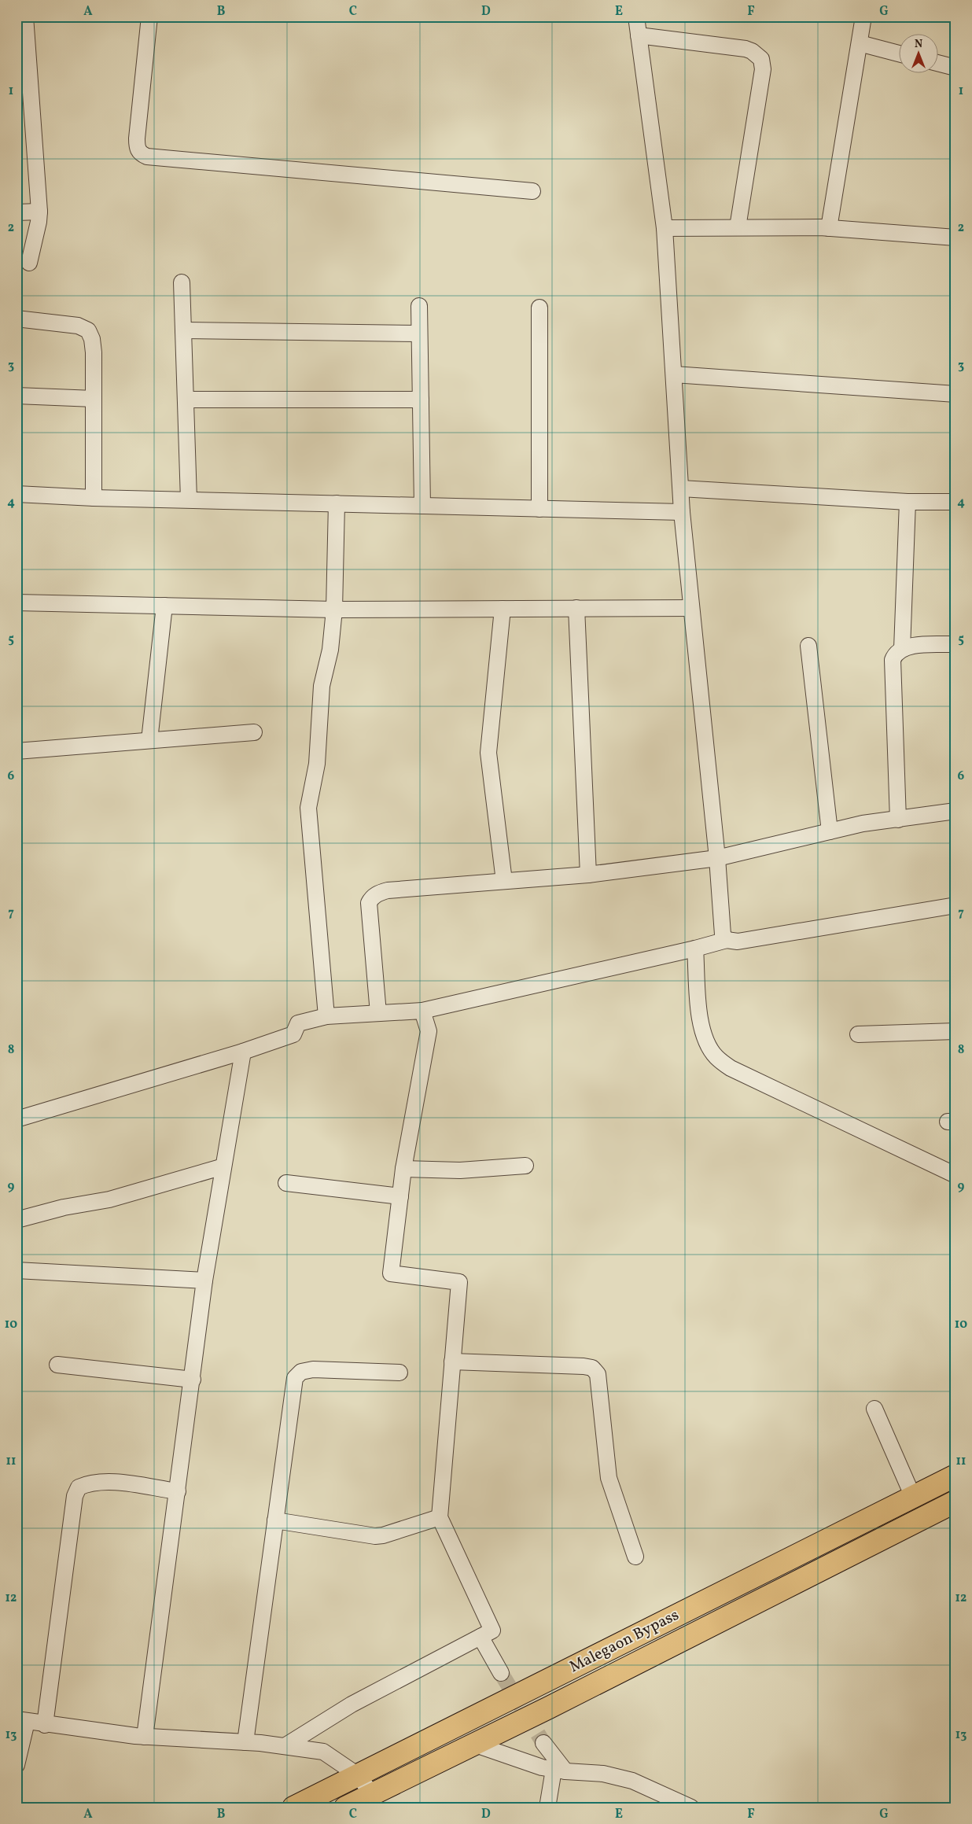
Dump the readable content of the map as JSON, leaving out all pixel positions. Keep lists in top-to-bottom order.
{
  "streets": {
    "highway": ["Malegaon Bypass"]
  },
  "north": "top",
  "grid": {
    "columns": [
      "A",
      "B",
      "C",
      "D",
      "E",
      "F",
      "G"
    ],
    "rows": [
      "1",
      "2",
      "3",
      "4",
      "5",
      "6",
      "7",
      "8",
      "9",
      "10",
      "11",
      "12",
      "13"
    ]
  }
}
